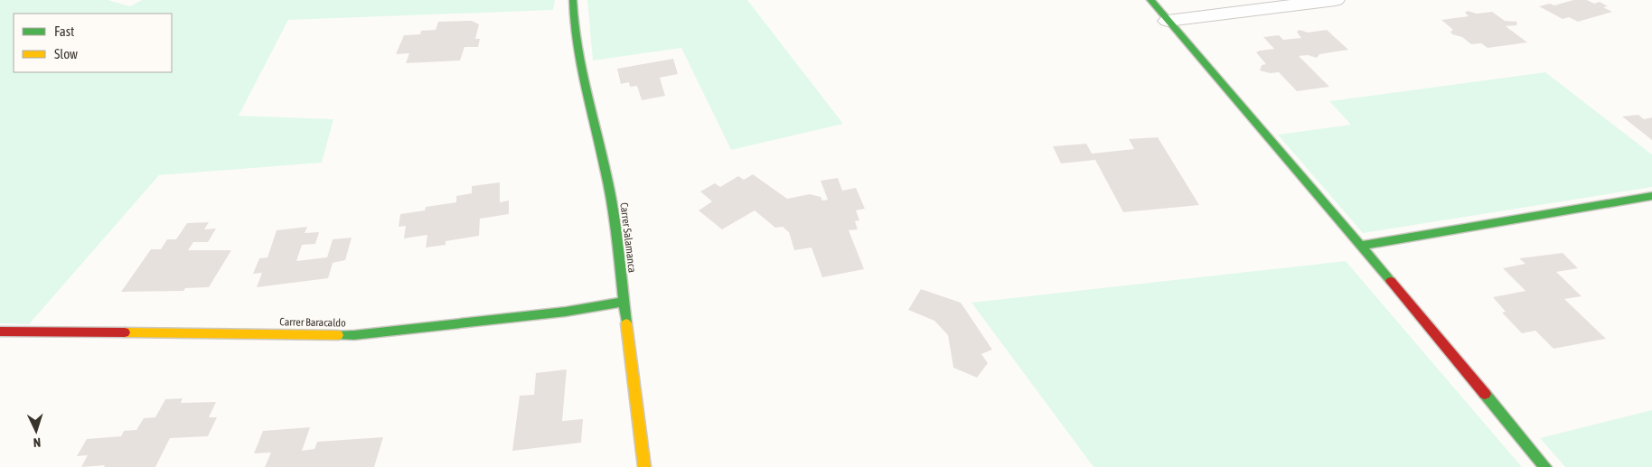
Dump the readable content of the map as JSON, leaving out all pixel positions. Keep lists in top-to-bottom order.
{
  "streets": {
    "street": ["Carrer Salamanca", "Carrer Baracaldo"]
  },
  "crossings": [
    ["Carrer Salamanca", "Carrer Baracaldo"]
  ],
  "legend": ["Fast", "Slow"],
  "north": "bottom"
}
